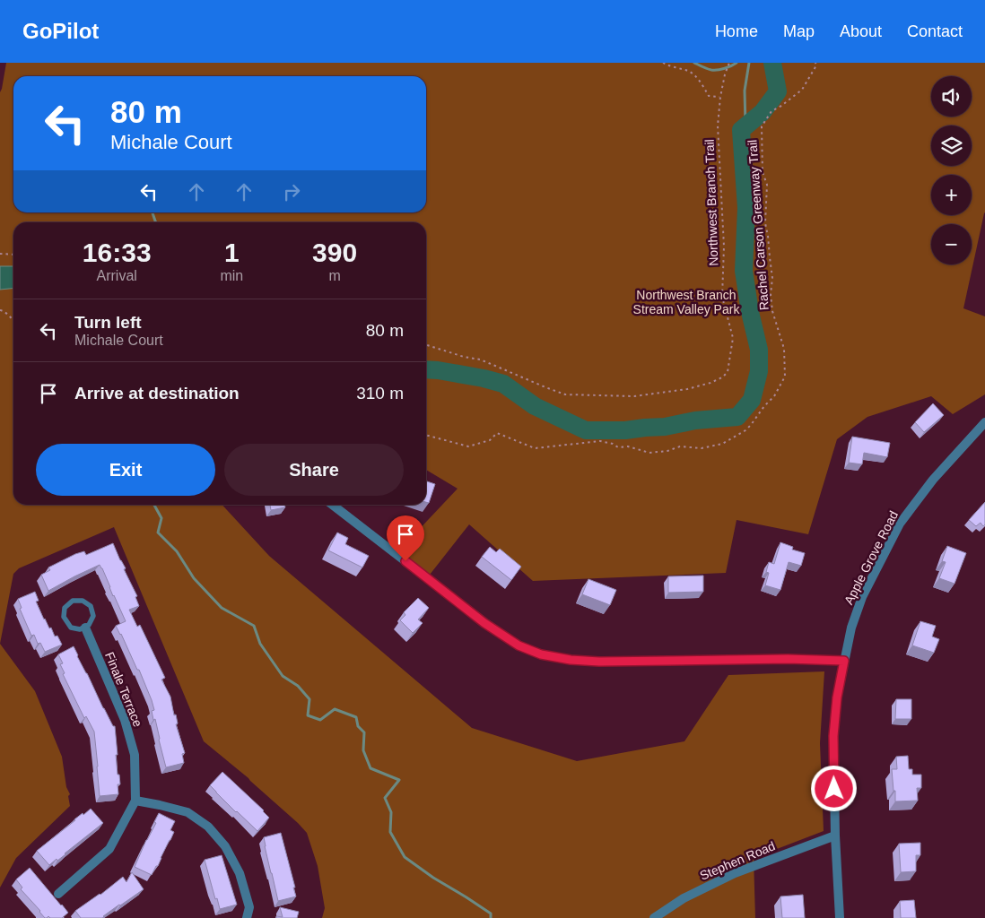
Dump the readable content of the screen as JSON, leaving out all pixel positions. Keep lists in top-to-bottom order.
{
  "streets": {
    "street": ["Apple Grove Road", "Finale Terrace", "Stephen Road"],
    "path": ["Northwest Branch Trail", "Rachel Carson Greenway Trail"]
  },
  "crossings": [
    ["Apple Grove Road", "Stephen Road"]
  ],
  "parks": ["Northwest Branch Stream Valley Park"],
  "page": {
    "header": "GoPilot",
    "nav": [
      "Home",
      "Map",
      "About",
      "Contact"
    ],
    "map_buttons": ["+", "−"],
    "turn": ["80 m", "Michale Court"],
    "eta": [
      "16:33",
      "Arrival",
      "1",
      "min",
      "390",
      "m"
    ],
    "list": [
      {
        "name": "Turn left",
        "note": "Michale Court",
        "value": "80 m"
      },
      {
        "name": "Arrive at destination",
        "value": "310 m"
      }
    ],
    "buttons": ["Exit", "Share"]
  }
}
